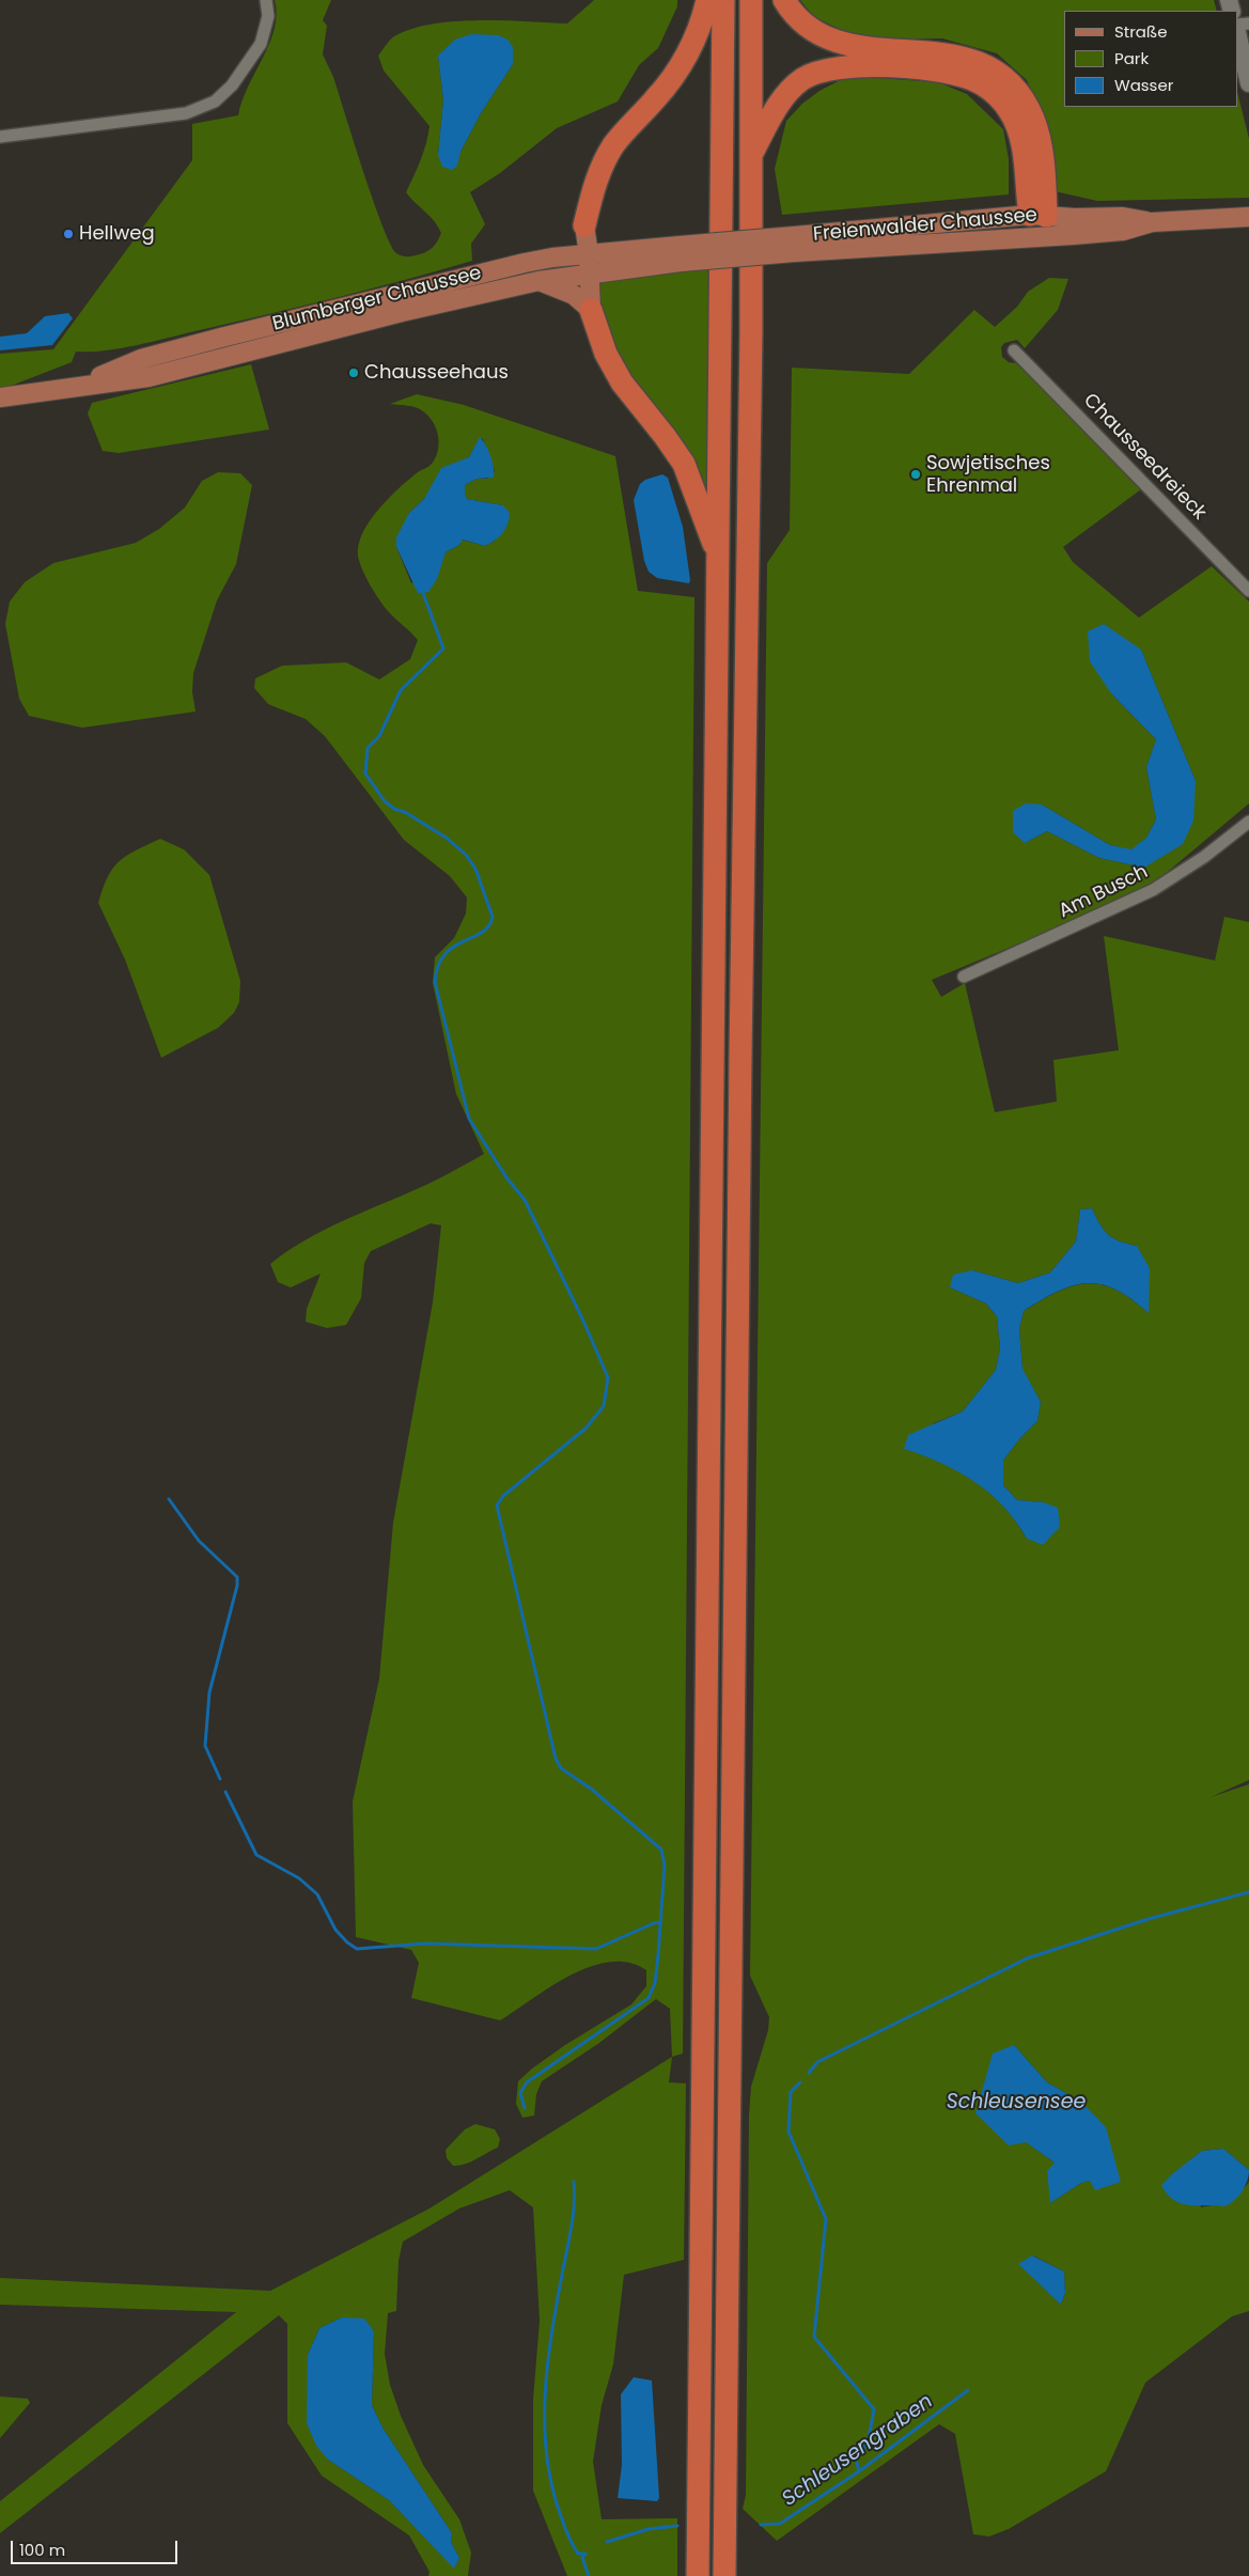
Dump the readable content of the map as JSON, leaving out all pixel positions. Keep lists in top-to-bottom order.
{
  "streets": {
    "main road": ["Freienwalder Chaussee", "Blumberger Chaussee"],
    "street": ["Chausseedreieck", "Am Busch"]
  },
  "crossings": [
    ["Freienwalder Chaussee", "Blumberger Chaussee"]
  ],
  "water": ["Schleusensee", "Schleusengraben"],
  "places": ["Hellweg", "Chausseehaus", "Sowjetisches Ehrenmal"],
  "legend": ["Straße", "Park", "Wasser"],
  "scale_bar": "100 m"
}
